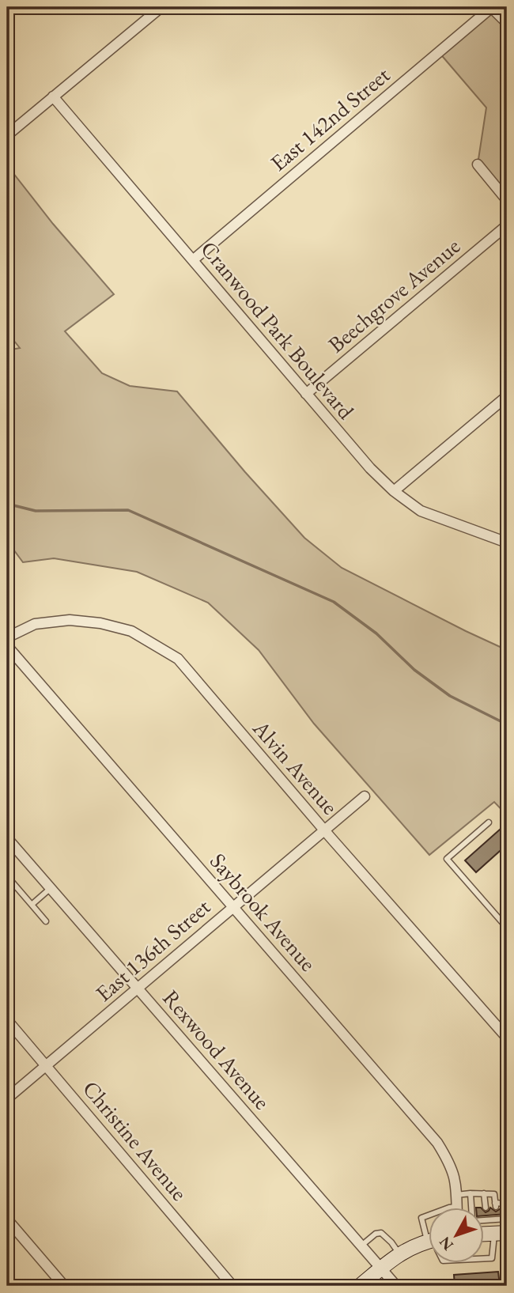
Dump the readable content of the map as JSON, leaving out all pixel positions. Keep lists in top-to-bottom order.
{
  "streets": {
    "street": [
      "East 142nd Street",
      "Beechgrove Avenue",
      "Cranwood Park Boulevard",
      "Alvin Avenue",
      "Saybrook Avenue",
      "East 136th Street",
      "Rexwood Avenue",
      "Christine Avenue"
    ]
  },
  "crossings": [
    ["East 142nd Street", "Cranwood Park Boulevard"],
    ["Beechgrove Avenue", "Cranwood Park Boulevard"],
    ["Alvin Avenue", "East 136th Street"],
    ["Saybrook Avenue", "East 136th Street"],
    ["East 136th Street", "Rexwood Avenue"],
    ["East 136th Street", "Christine Avenue"]
  ],
  "north": "bottom left"
}
